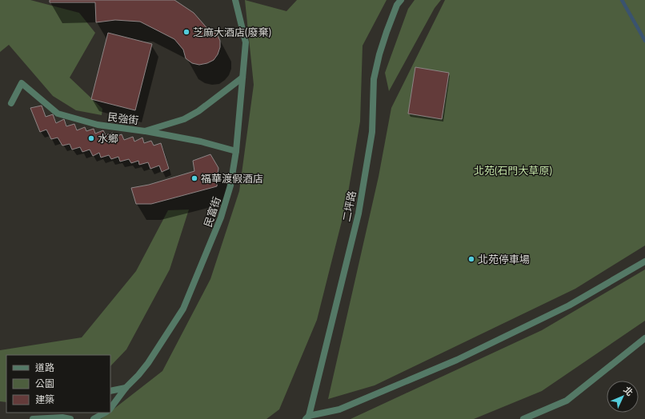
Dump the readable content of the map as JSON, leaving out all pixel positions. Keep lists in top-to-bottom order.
{
  "streets": {
    "street": ["民強街", "二坪路", "民富街"]
  },
  "crossings": [
    ["民強街", "民富街"]
  ],
  "parks": ["北苑(石門大草原)"],
  "places": [
    "芝麻大酒店(廢棄)",
    "水鄉",
    "福華渡假酒店",
    "北苑停車場"
  ],
  "legend": ["道路", "公園", "建築"],
  "north": "top right"
}
